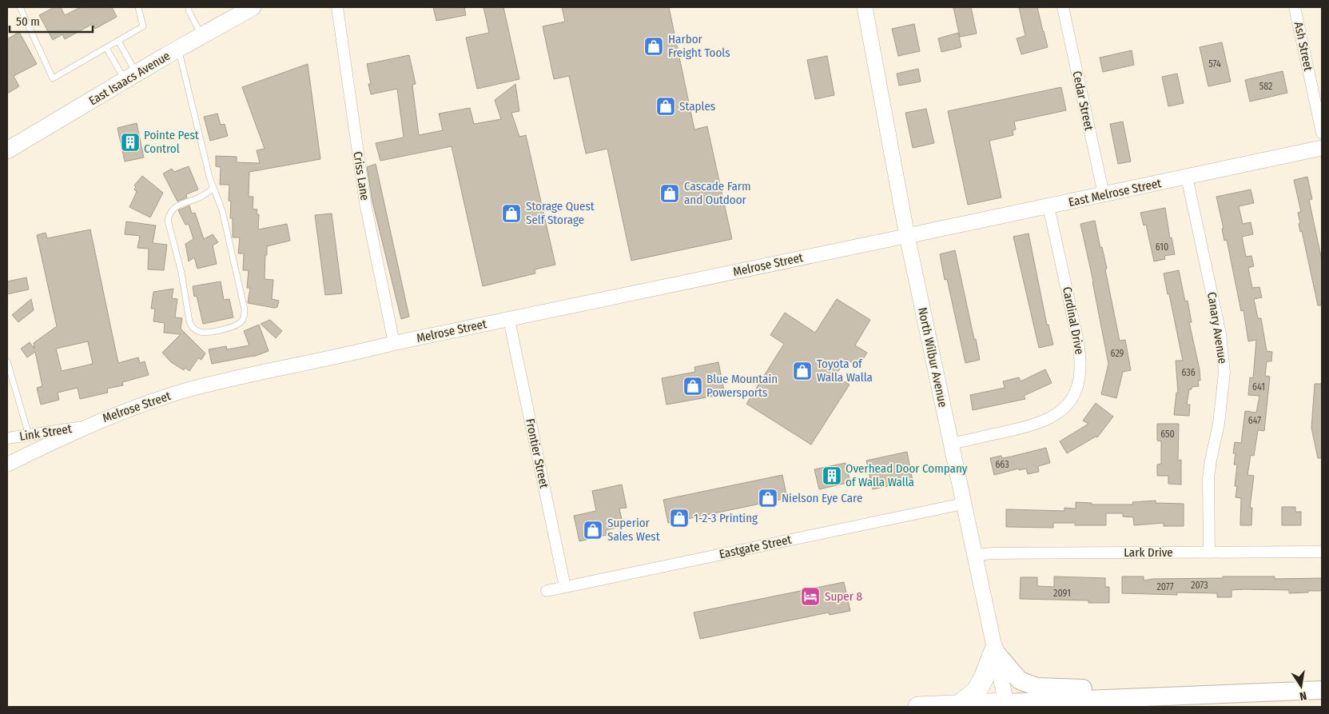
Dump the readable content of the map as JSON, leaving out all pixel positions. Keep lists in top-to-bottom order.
{
  "streets": {
    "main road": ["East Isaacs Avenue", "East Melrose Street", "North Wilbur Avenue"],
    "street": [
      "Ash Street",
      "Cedar Street",
      "Criss Lane",
      "Melrose Street",
      "Cardinal Drive",
      "Canary Avenue",
      "Link Street",
      "Frontier Street",
      "Eastgate Street",
      "Lark Drive"
    ]
  },
  "crossings": [
    ["Cedar Street", "East Melrose Street"],
    ["Criss Lane", "Melrose Street"],
    ["East Melrose Street", "Melrose Street"],
    ["East Melrose Street", "Cardinal Drive"],
    ["East Melrose Street", "Canary Avenue"],
    ["East Melrose Street", "North Wilbur Avenue"],
    ["Melrose Street", "North Wilbur Avenue"],
    ["Melrose Street", "Link Street"],
    ["Melrose Street", "Frontier Street"],
    ["Cardinal Drive", "North Wilbur Avenue"],
    ["Canary Avenue", "Lark Drive"],
    ["North Wilbur Avenue", "Eastgate Street"],
    ["North Wilbur Avenue", "Lark Drive"],
    ["Frontier Street", "Eastgate Street"]
  ],
  "places": {
    "shop": [
      "Harbor Freight Tools",
      "Staples",
      "Cascade Farm and Outdoor",
      "Storage Quest Self Storage",
      "Toyota of Walla Walla",
      "Blue Mountain Powersports",
      "Nielson Eye Care",
      "1-2-3 Printing",
      "Superior Sales West"
    ],
    "building": ["Pointe Pest Control", "Overhead Door Company of Walla Walla"],
    "hotel": ["Super 8"]
  },
  "house_numbers": [
    "574",
    "582",
    "610",
    "629",
    "636",
    "641",
    "647",
    "650",
    "663",
    "2073",
    "2077",
    "2091"
  ],
  "scale_bar": "50 m",
  "north": "bottom"
}
